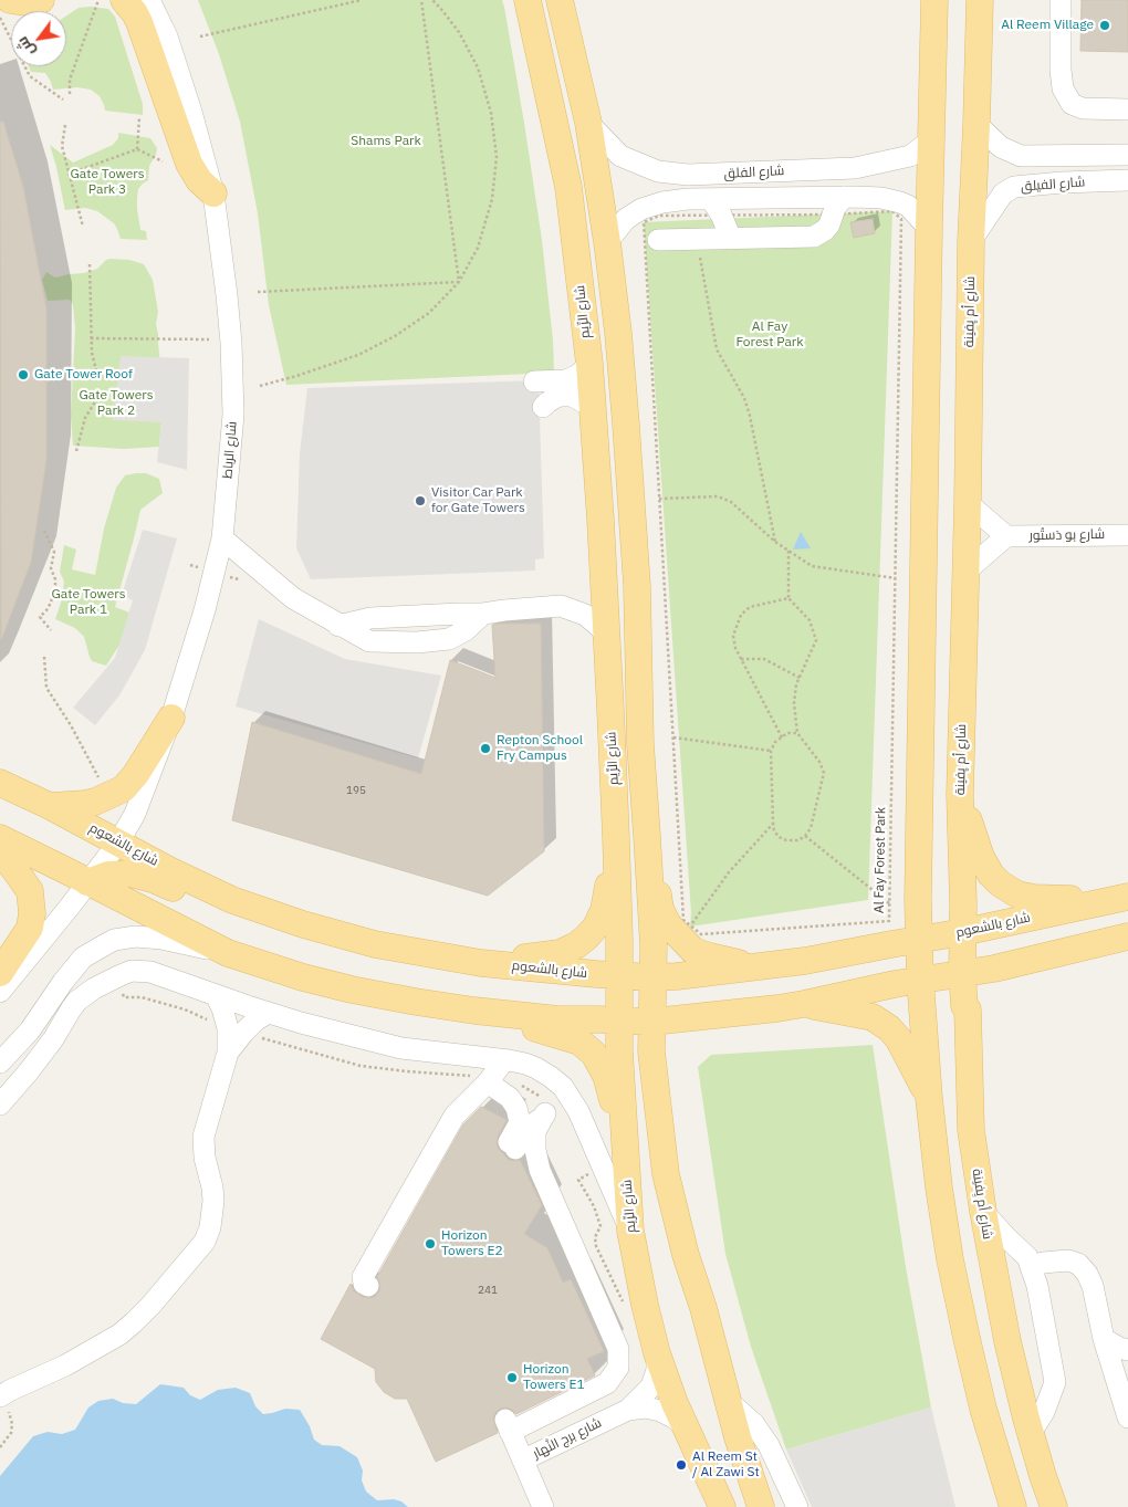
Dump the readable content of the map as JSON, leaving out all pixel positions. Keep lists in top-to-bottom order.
{
  "streets": {
    "main road": ["شارع الرِّيم", "شارع أم يِفينة", "شارع بالشعوم"],
    "street": [
      "شارع الفلق",
      "شارع الفيلق",
      "شارع الرباط",
      "شارع بو دَستُور",
      "شارع برج النَّهار"
    ],
    "path": ["Al Fay Forest Park"]
  },
  "crossings": [
    ["شارع الفلق", "شارع الرِّيم"],
    ["شارع الفلق", "Al Fay Forest Park"],
    ["شارع الفيلق", "شارع أم يِفينة"],
    ["شارع الرِّيم", "شارع بالشعوم"],
    ["شارع الرِّيم", "شارع برج النَّهار"],
    ["شارع أم يِفينة", "شارع بالشعوم"],
    ["شارع الرباط", "شارع بالشعوم"]
  ],
  "parks": [
    "Shams Park",
    "Gate Towers Park 3",
    "Al Fay Forest Park",
    "Gate Towers Park 2",
    "Gate Towers Park 1"
  ],
  "places": [
    "Al Reem Village",
    "Gate Tower Roof",
    "Visitor Car Park for Gate Towers",
    "Repton School Fry Campus",
    "Horizon Towers E2",
    "Horizon Towers E1",
    "Al Reem St / Al Zawi St"
  ],
  "house_numbers": ["195", "241"],
  "north": "bottom left"
}
